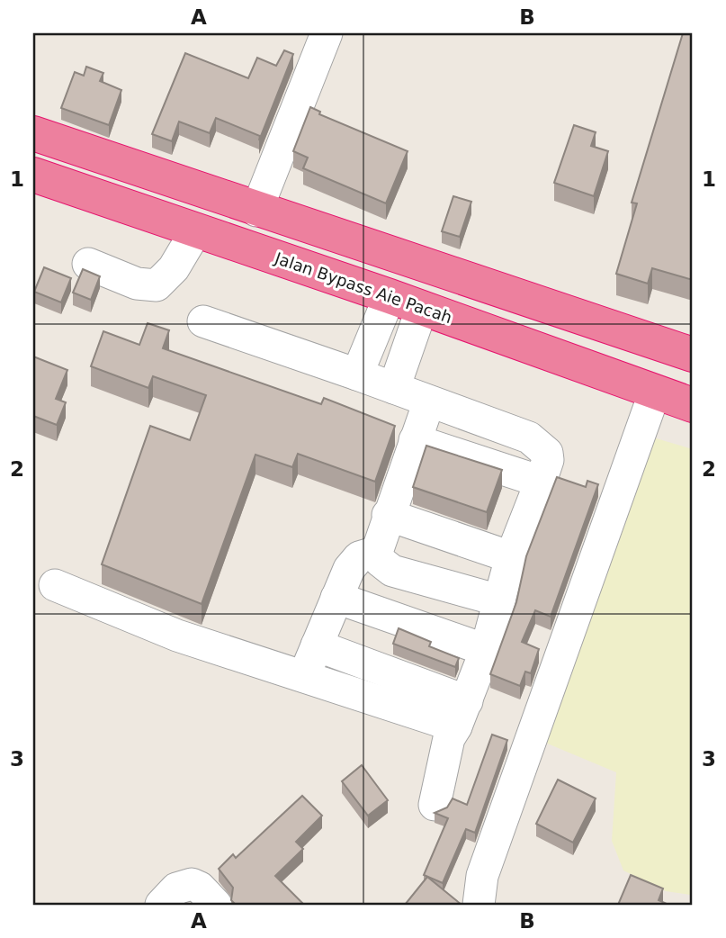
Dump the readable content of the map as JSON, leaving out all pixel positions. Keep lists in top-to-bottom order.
{
  "streets": {
    "highway": ["Jalan Bypass Aie Pacah"]
  },
  "grid": {
    "columns": ["A", "B"],
    "rows": ["1", "2", "3"]
  }
}
